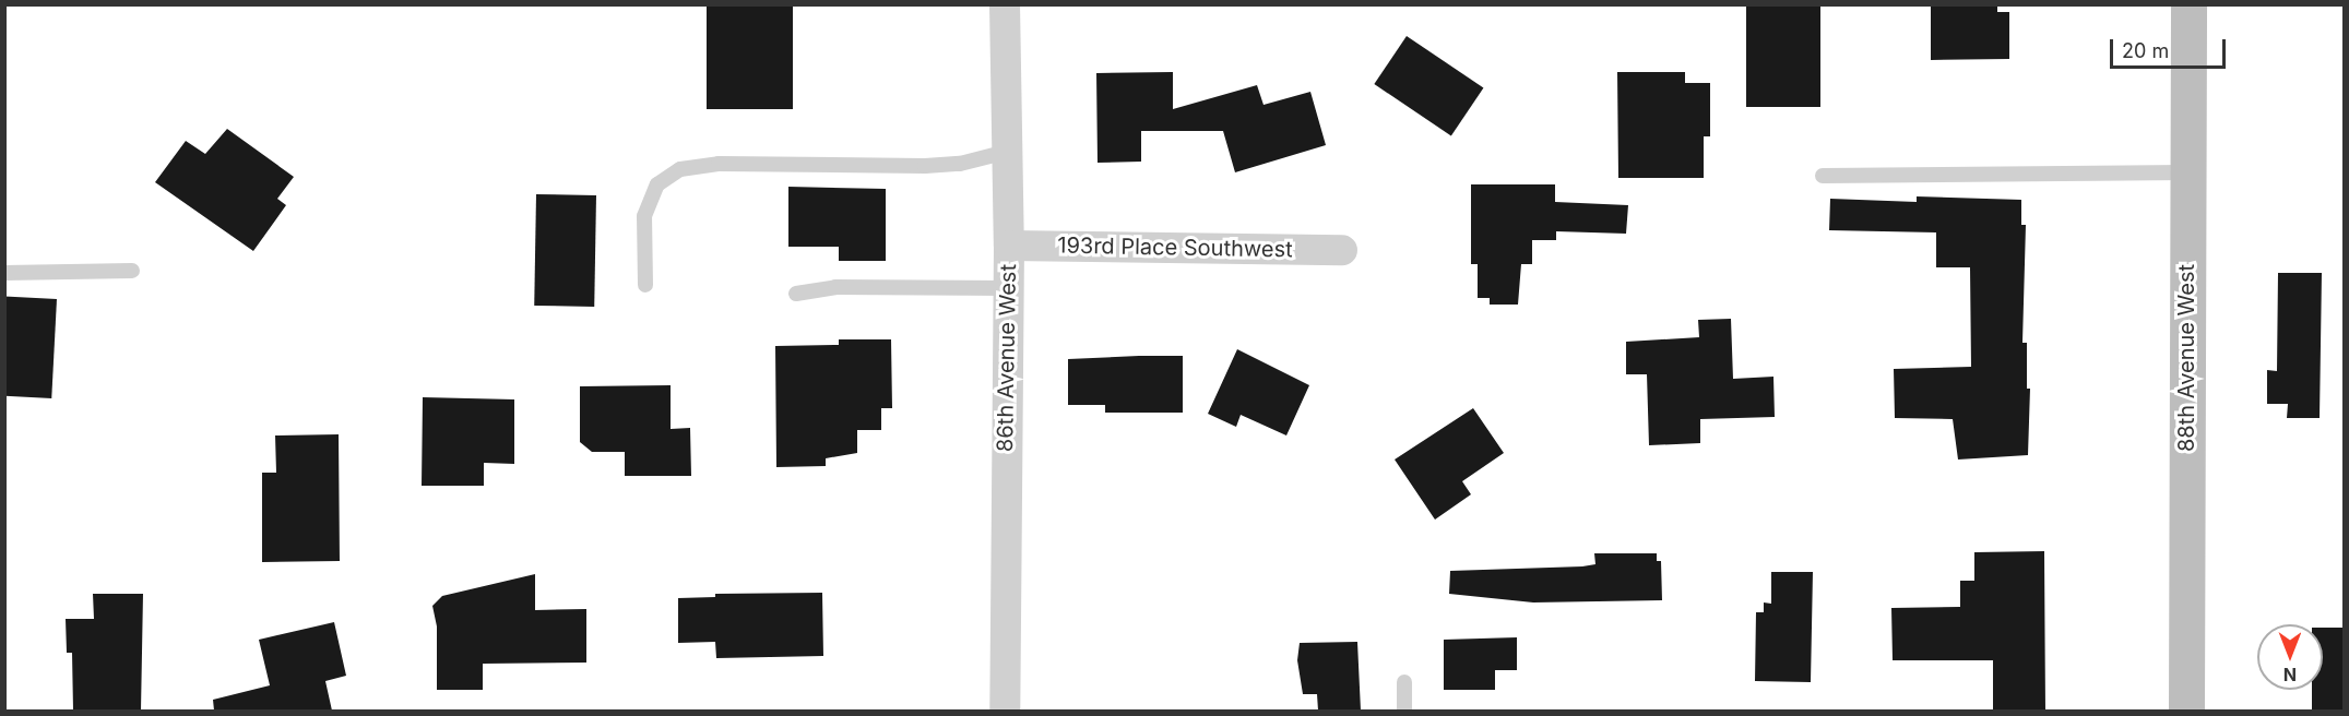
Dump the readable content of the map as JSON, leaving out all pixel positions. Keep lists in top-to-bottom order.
{
  "streets": {
    "street": ["193rd Place Southwest", "86th Avenue West", "88th Avenue West"]
  },
  "crossings": [
    ["193rd Place Southwest", "86th Avenue West"]
  ],
  "scale_bar": "20 m",
  "north": "bottom"
}
